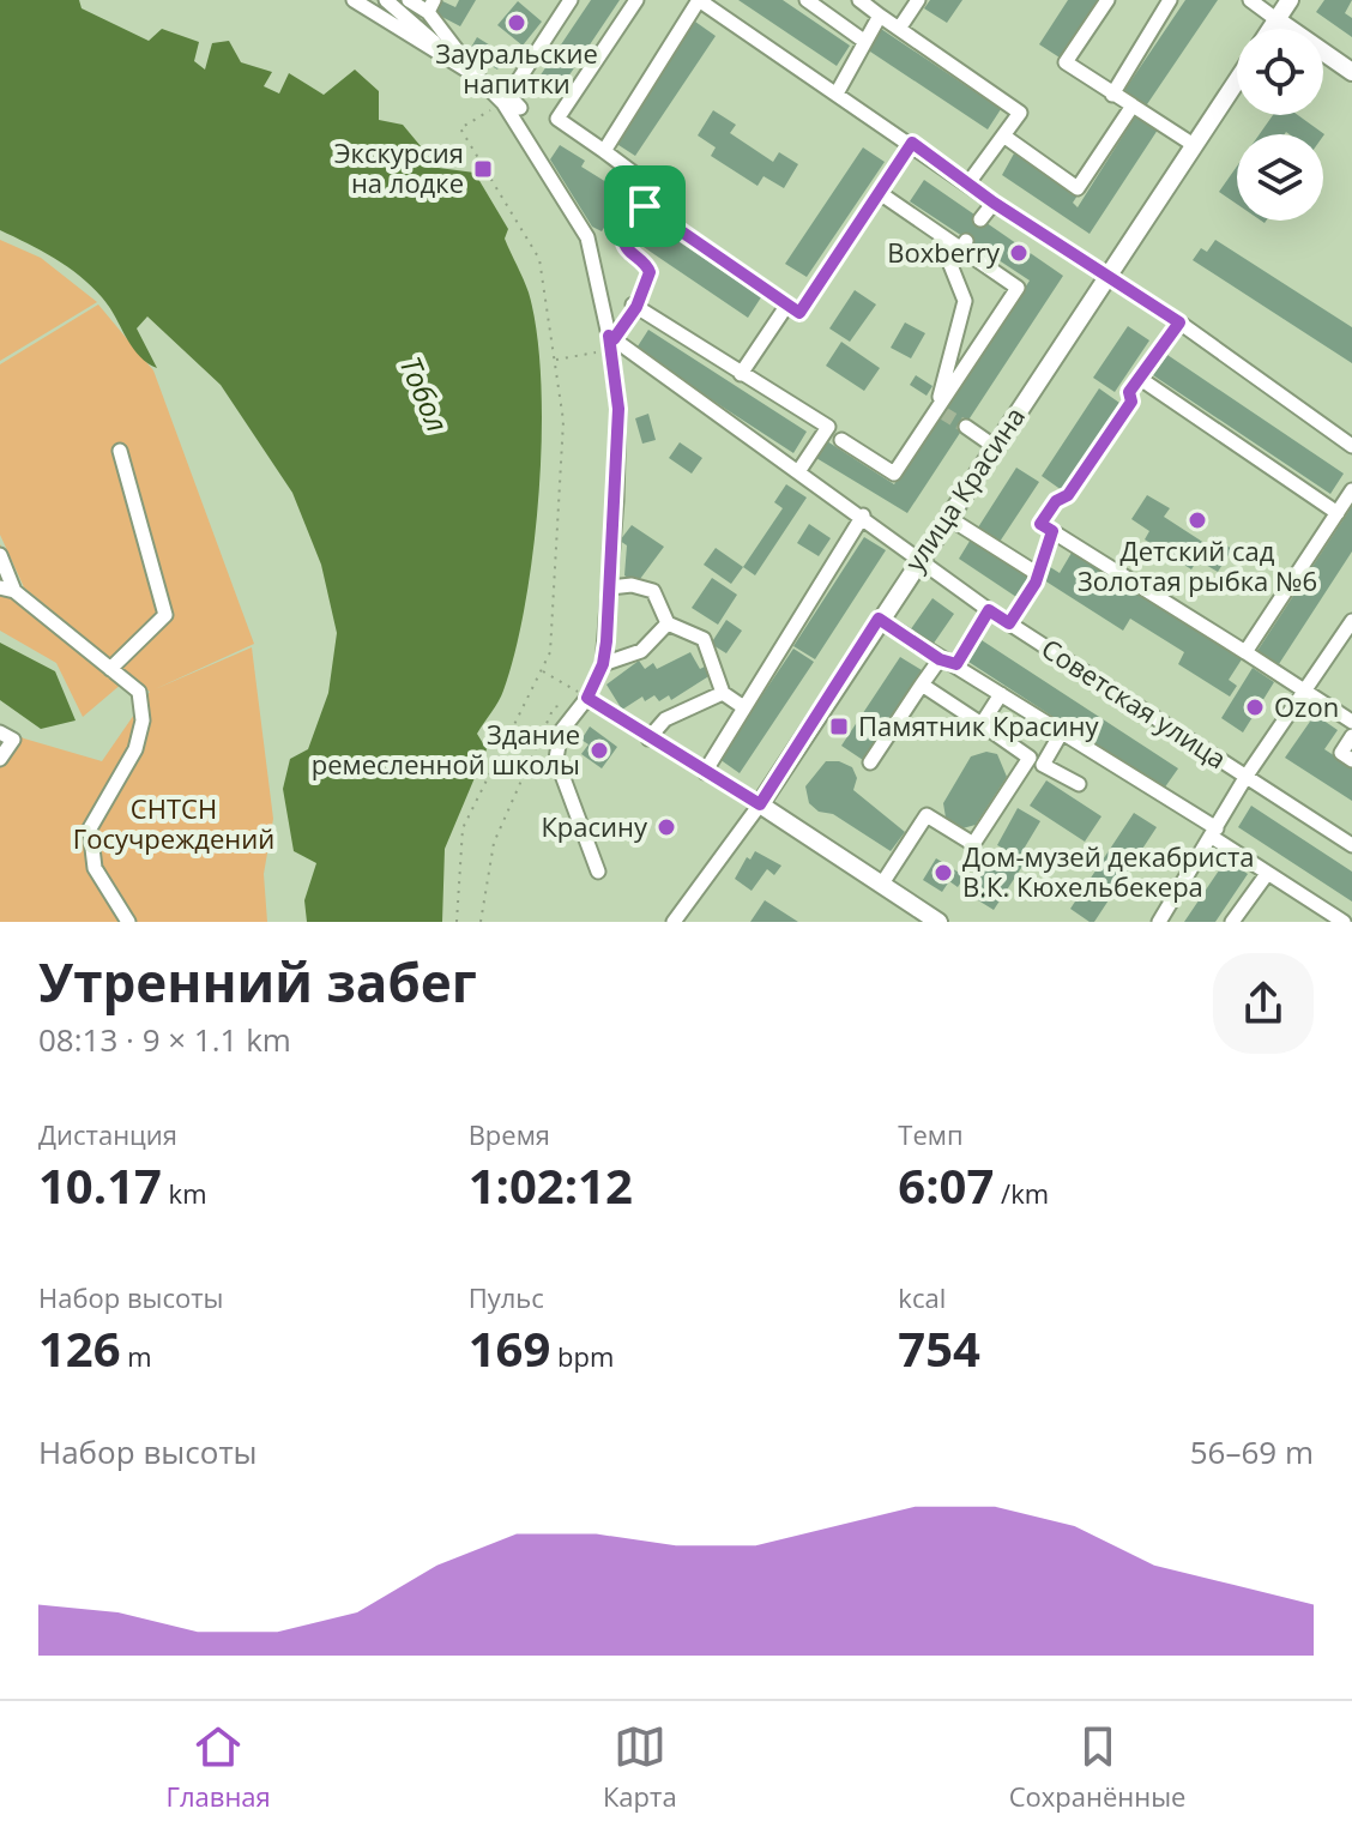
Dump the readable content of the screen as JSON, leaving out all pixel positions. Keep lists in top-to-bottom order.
{
  "streets": {
    "main road": ["улица Красина"],
    "street": ["Советская улица"]
  },
  "crossings": [
    ["улица Красина", "Советская улица"]
  ],
  "water": ["Тобол"],
  "parks": ["СНТСН Госучреждений"],
  "places": {
    "other": [
      "Зауральские напитки",
      "Boxberry",
      "Детский сад Золотая рыбка №6",
      "Ozon",
      "Здание ремесленной школы",
      "Красину",
      "Дом-музей декабриста В.К. Кюхельбекера"
    ],
    "transit": ["Экскурсия на лодке", "Памятник Красину"]
  },
  "page": {
    "heading": ["Утренний забег", "08:13 · 9 × 1.1 km"],
    "stats": [
      ["Дистанция", "10.17 km"],
      ["Время", "1:02:12"],
      ["Темп", "6:07 /km"],
      ["Набор высоты", "126 m"],
      ["Пульс", "169 bpm"],
      ["kcal", "754"]
    ],
    "chart": ["Набор высоты", "56–69 m"],
    "tabs": ["Главная", "Карта", "Сохранённые"]
  }
}
